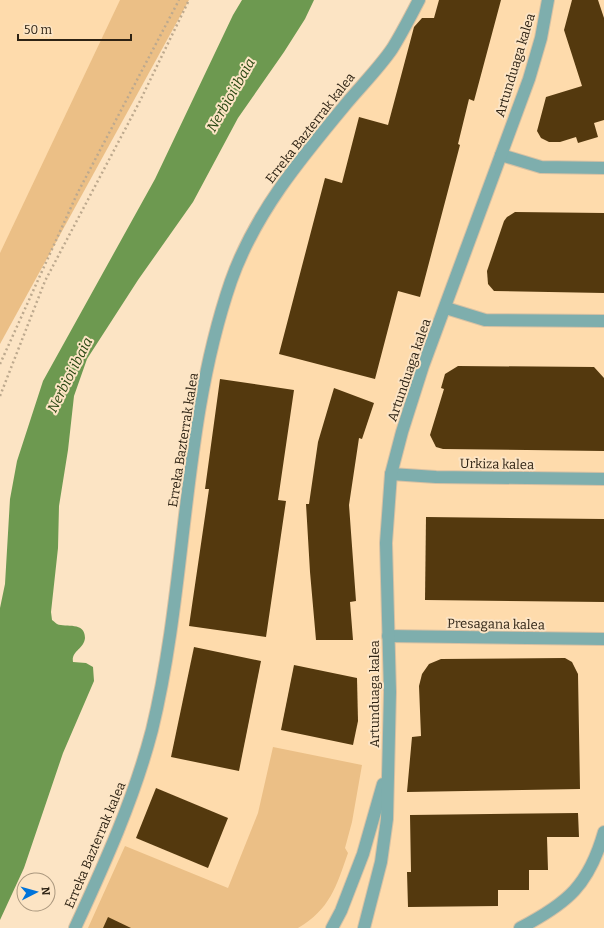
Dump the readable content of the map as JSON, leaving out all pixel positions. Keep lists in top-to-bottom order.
{
  "streets": {
    "street": [
      "Artunduaga kalea",
      "Erreka Bazterrak kalea",
      "Urkiza kalea",
      "Presagana kalea"
    ]
  },
  "crossings": [
    ["Artunduaga kalea", "Urkiza kalea"],
    ["Artunduaga kalea", "Presagana kalea"]
  ],
  "water": ["Nerbioi ibaia"],
  "scale_bar": "50 m",
  "north": "right"
}
